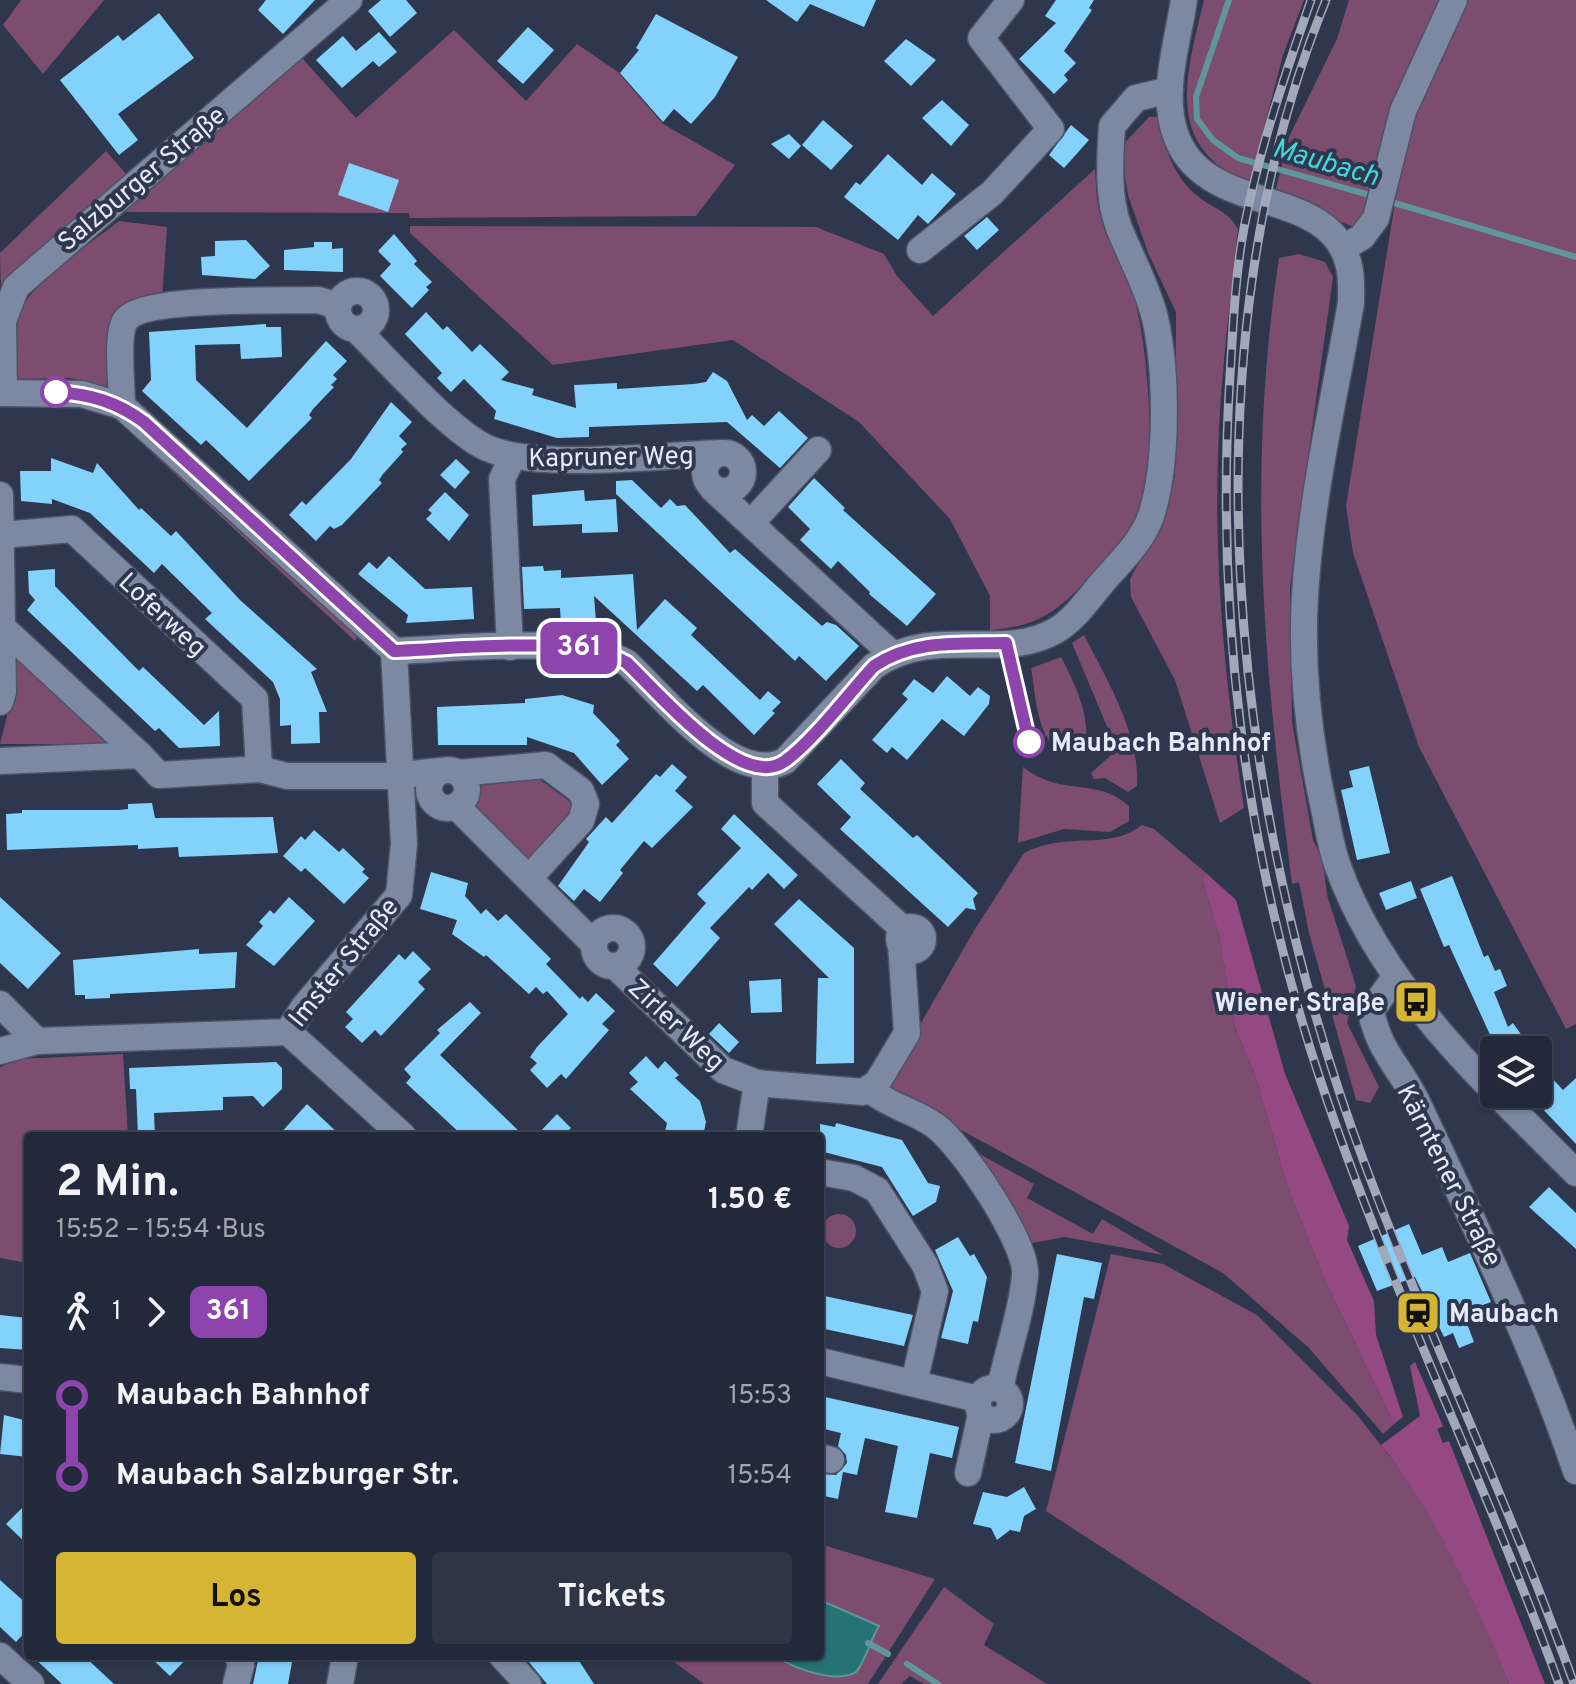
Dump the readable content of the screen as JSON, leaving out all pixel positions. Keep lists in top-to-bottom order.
{
  "streets": {
    "street": [
      "Salzburger Straße",
      "Kapruner Weg",
      "Loferweg",
      "Imster Straße",
      "Zirler Weg",
      "Kärntener Straße"
    ]
  },
  "water": ["Maubach"],
  "places": {
    "other": ["Maubach Bahnhof"],
    "bus stop": ["Wiener Straße"],
    "station": ["Maubach"]
  },
  "lines": ["bus line 361"],
  "page": {
    "on_map": "361",
    "heading": ["2 Min.", "15:52 – 15:54 · Bus", "1.50 €"],
    "legs": ["1", "361"],
    "list": [
      {
        "name": "Maubach Bahnhof",
        "value": "15:53"
      },
      {
        "name": "Maubach Salzburger Str.",
        "value": "15:54"
      }
    ],
    "buttons": ["Los", "Tickets"]
  }
}
